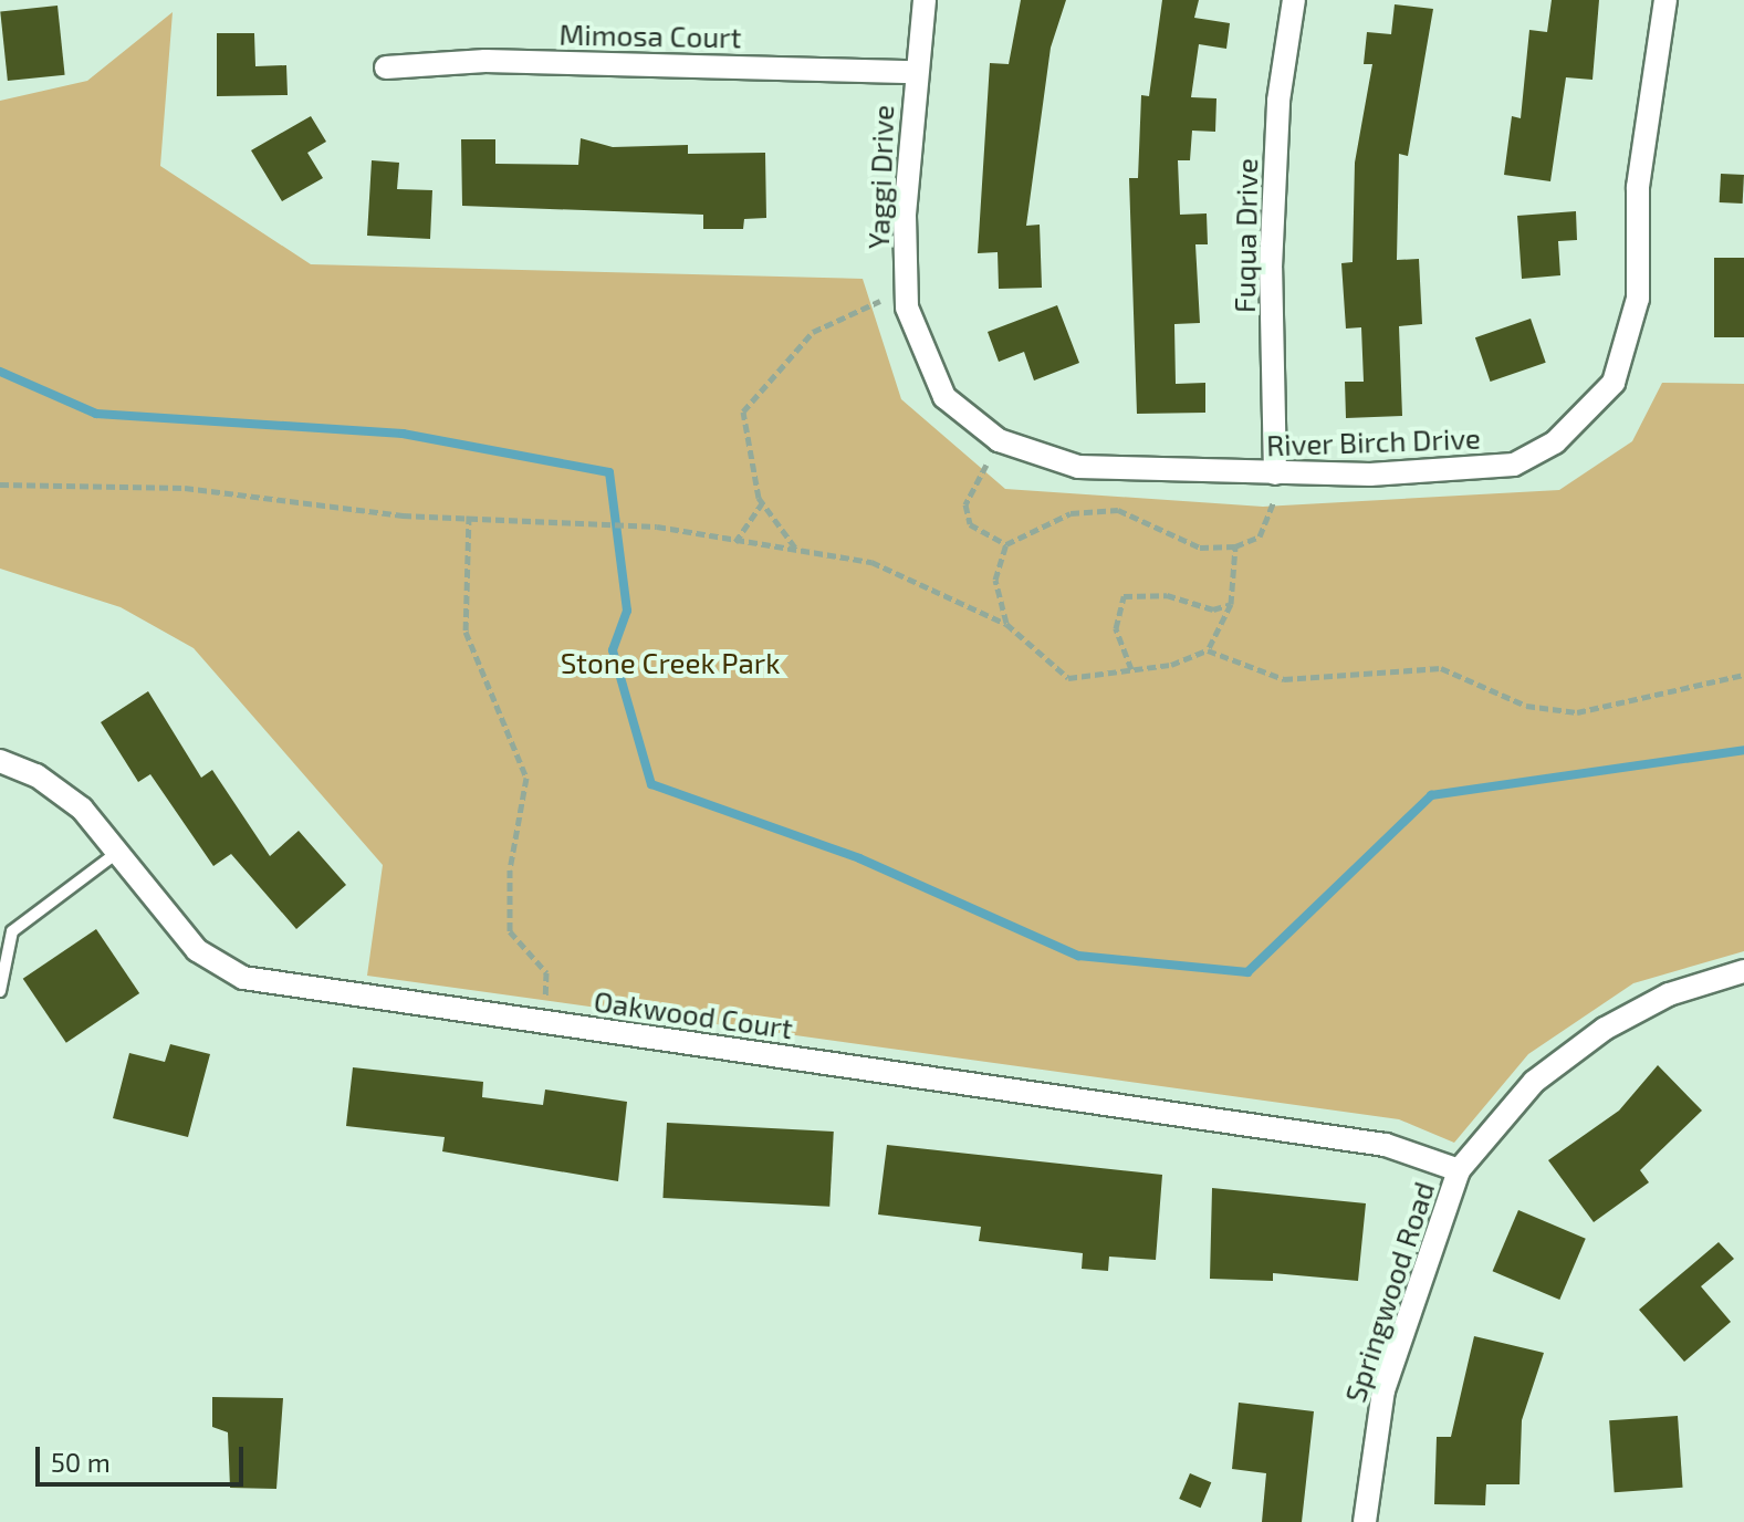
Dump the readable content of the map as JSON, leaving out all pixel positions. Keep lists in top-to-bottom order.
{
  "streets": {
    "street": [
      "Mimosa Court",
      "Yaggi Drive",
      "Fuqua Drive",
      "River Birch Drive",
      "Oakwood Court",
      "Springwood Road"
    ]
  },
  "crossings": [
    ["Mimosa Court", "Yaggi Drive"],
    ["Yaggi Drive", "River Birch Drive"],
    ["Fuqua Drive", "River Birch Drive"],
    ["Oakwood Court", "Springwood Road"]
  ],
  "parks": ["Stone Creek Park"],
  "scale_bar": "50 m"
}
